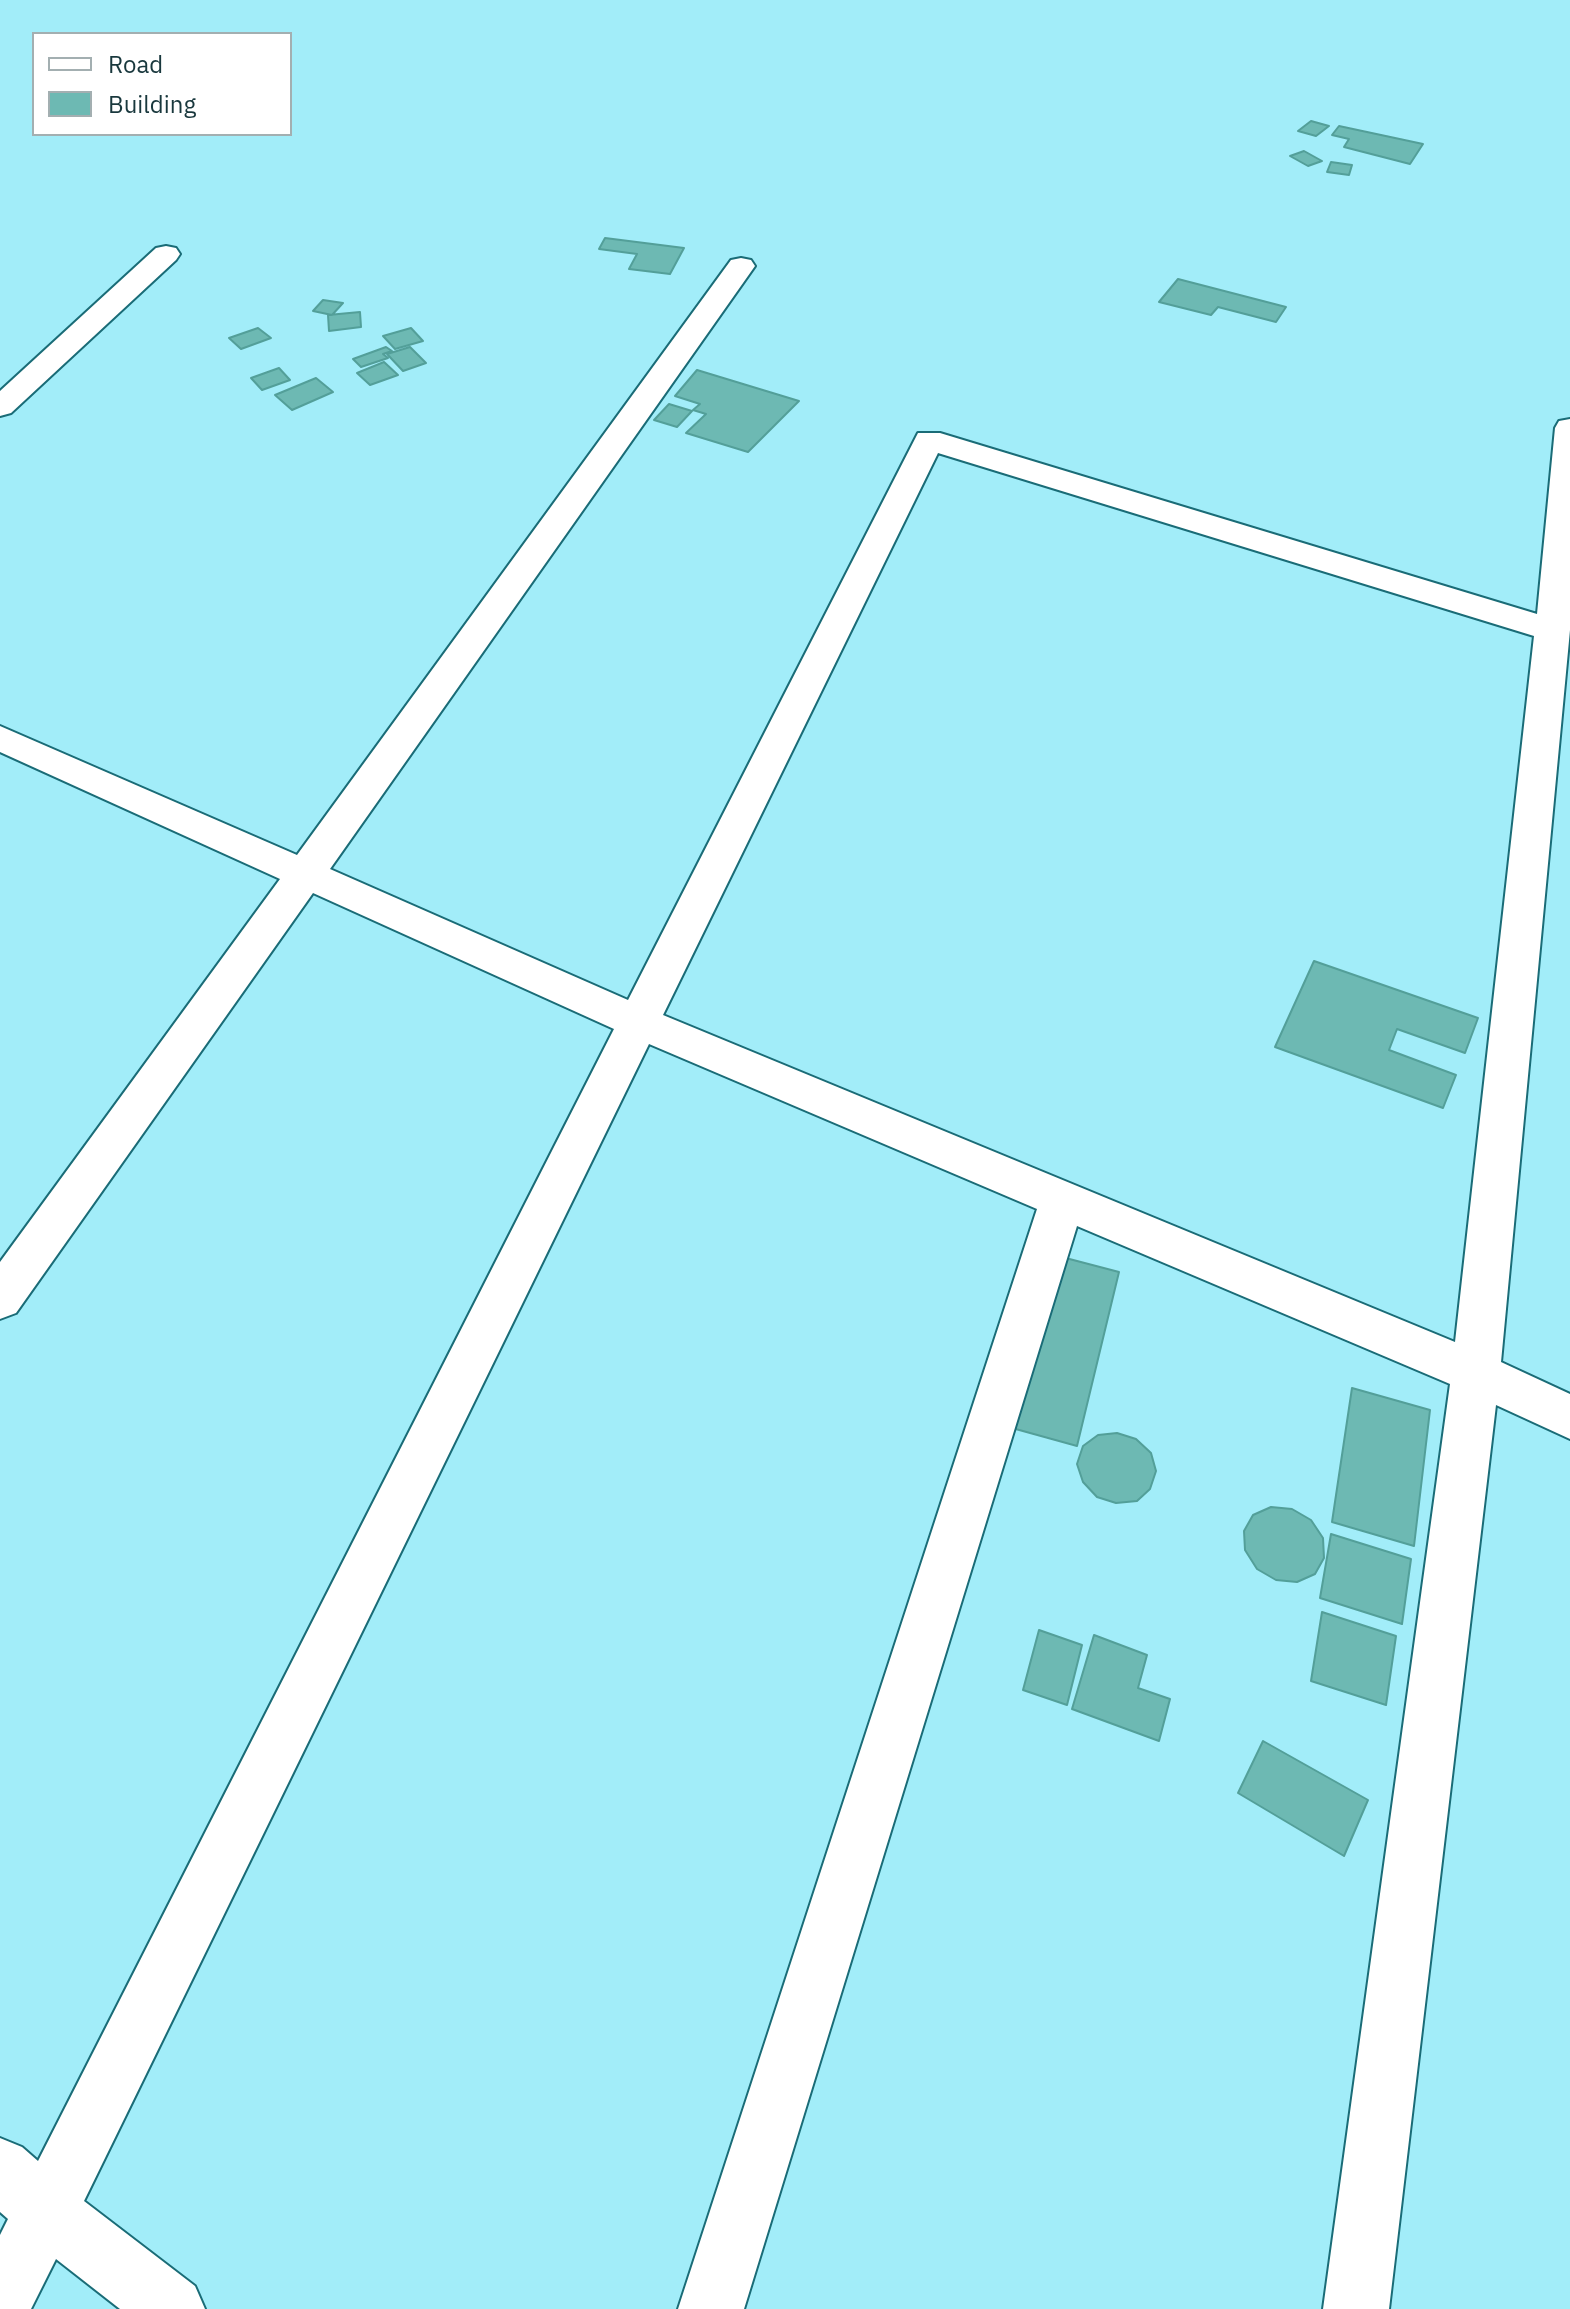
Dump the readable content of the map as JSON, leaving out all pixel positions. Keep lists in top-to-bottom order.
{
  "legend": ["Road", "Building"]
}
